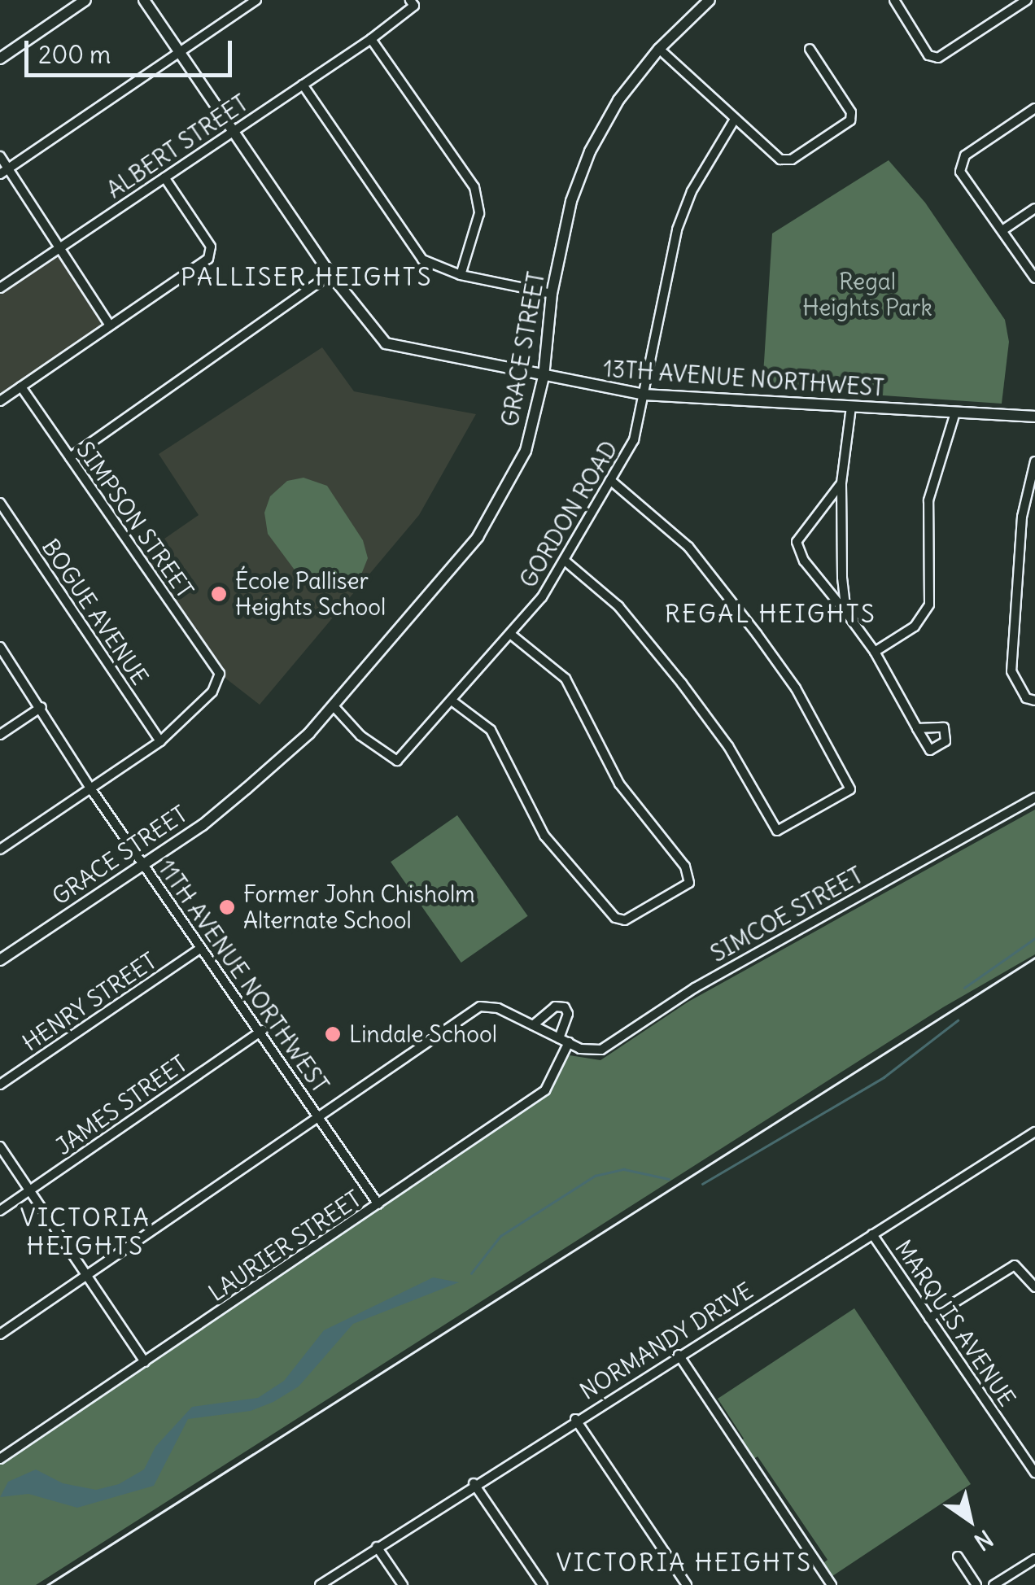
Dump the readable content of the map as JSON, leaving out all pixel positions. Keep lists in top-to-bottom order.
{
  "streets": {
    "street": [
      "ALBERT STREET",
      "GRACE STREET",
      "13TH AVENUE NORTHWEST",
      "GORDON ROAD",
      "SIMPSON STREET",
      "BOGUE AVENUE",
      "SIMCOE STREET",
      "11TH AVENUE NORTHWEST",
      "HENRY STREET",
      "JAMES STREET",
      "LAURIER STREET",
      "MARQUIS AVENUE",
      "NORMANDY DRIVE"
    ]
  },
  "crossings": [
    ["ALBERT STREET", "13TH AVENUE NORTHWEST"],
    ["GRACE STREET", "13TH AVENUE NORTHWEST"],
    ["GRACE STREET", "GORDON ROAD"],
    ["GRACE STREET", "11TH AVENUE NORTHWEST"],
    ["13TH AVENUE NORTHWEST", "GORDON ROAD"],
    ["SIMPSON STREET", "BOGUE AVENUE"],
    ["SIMCOE STREET", "11TH AVENUE NORTHWEST"],
    ["SIMCOE STREET", "LAURIER STREET"],
    ["11TH AVENUE NORTHWEST", "HENRY STREET"],
    ["11TH AVENUE NORTHWEST", "JAMES STREET"],
    ["11TH AVENUE NORTHWEST", "LAURIER STREET"],
    ["MARQUIS AVENUE", "NORMANDY DRIVE"]
  ],
  "districts": [
    "PALLISER HEIGHTS",
    "REGAL HEIGHTS",
    "VICTORIA HEIGHTS",
    "VICTORIA HEIGHTS"
  ],
  "parks": ["Regal Heights Park"],
  "places": ["École Palliser Heights School", "Former John Chisholm Alternate School", "Lindale School"],
  "scale_bar": "200 m",
  "north": "bottom right"
}
